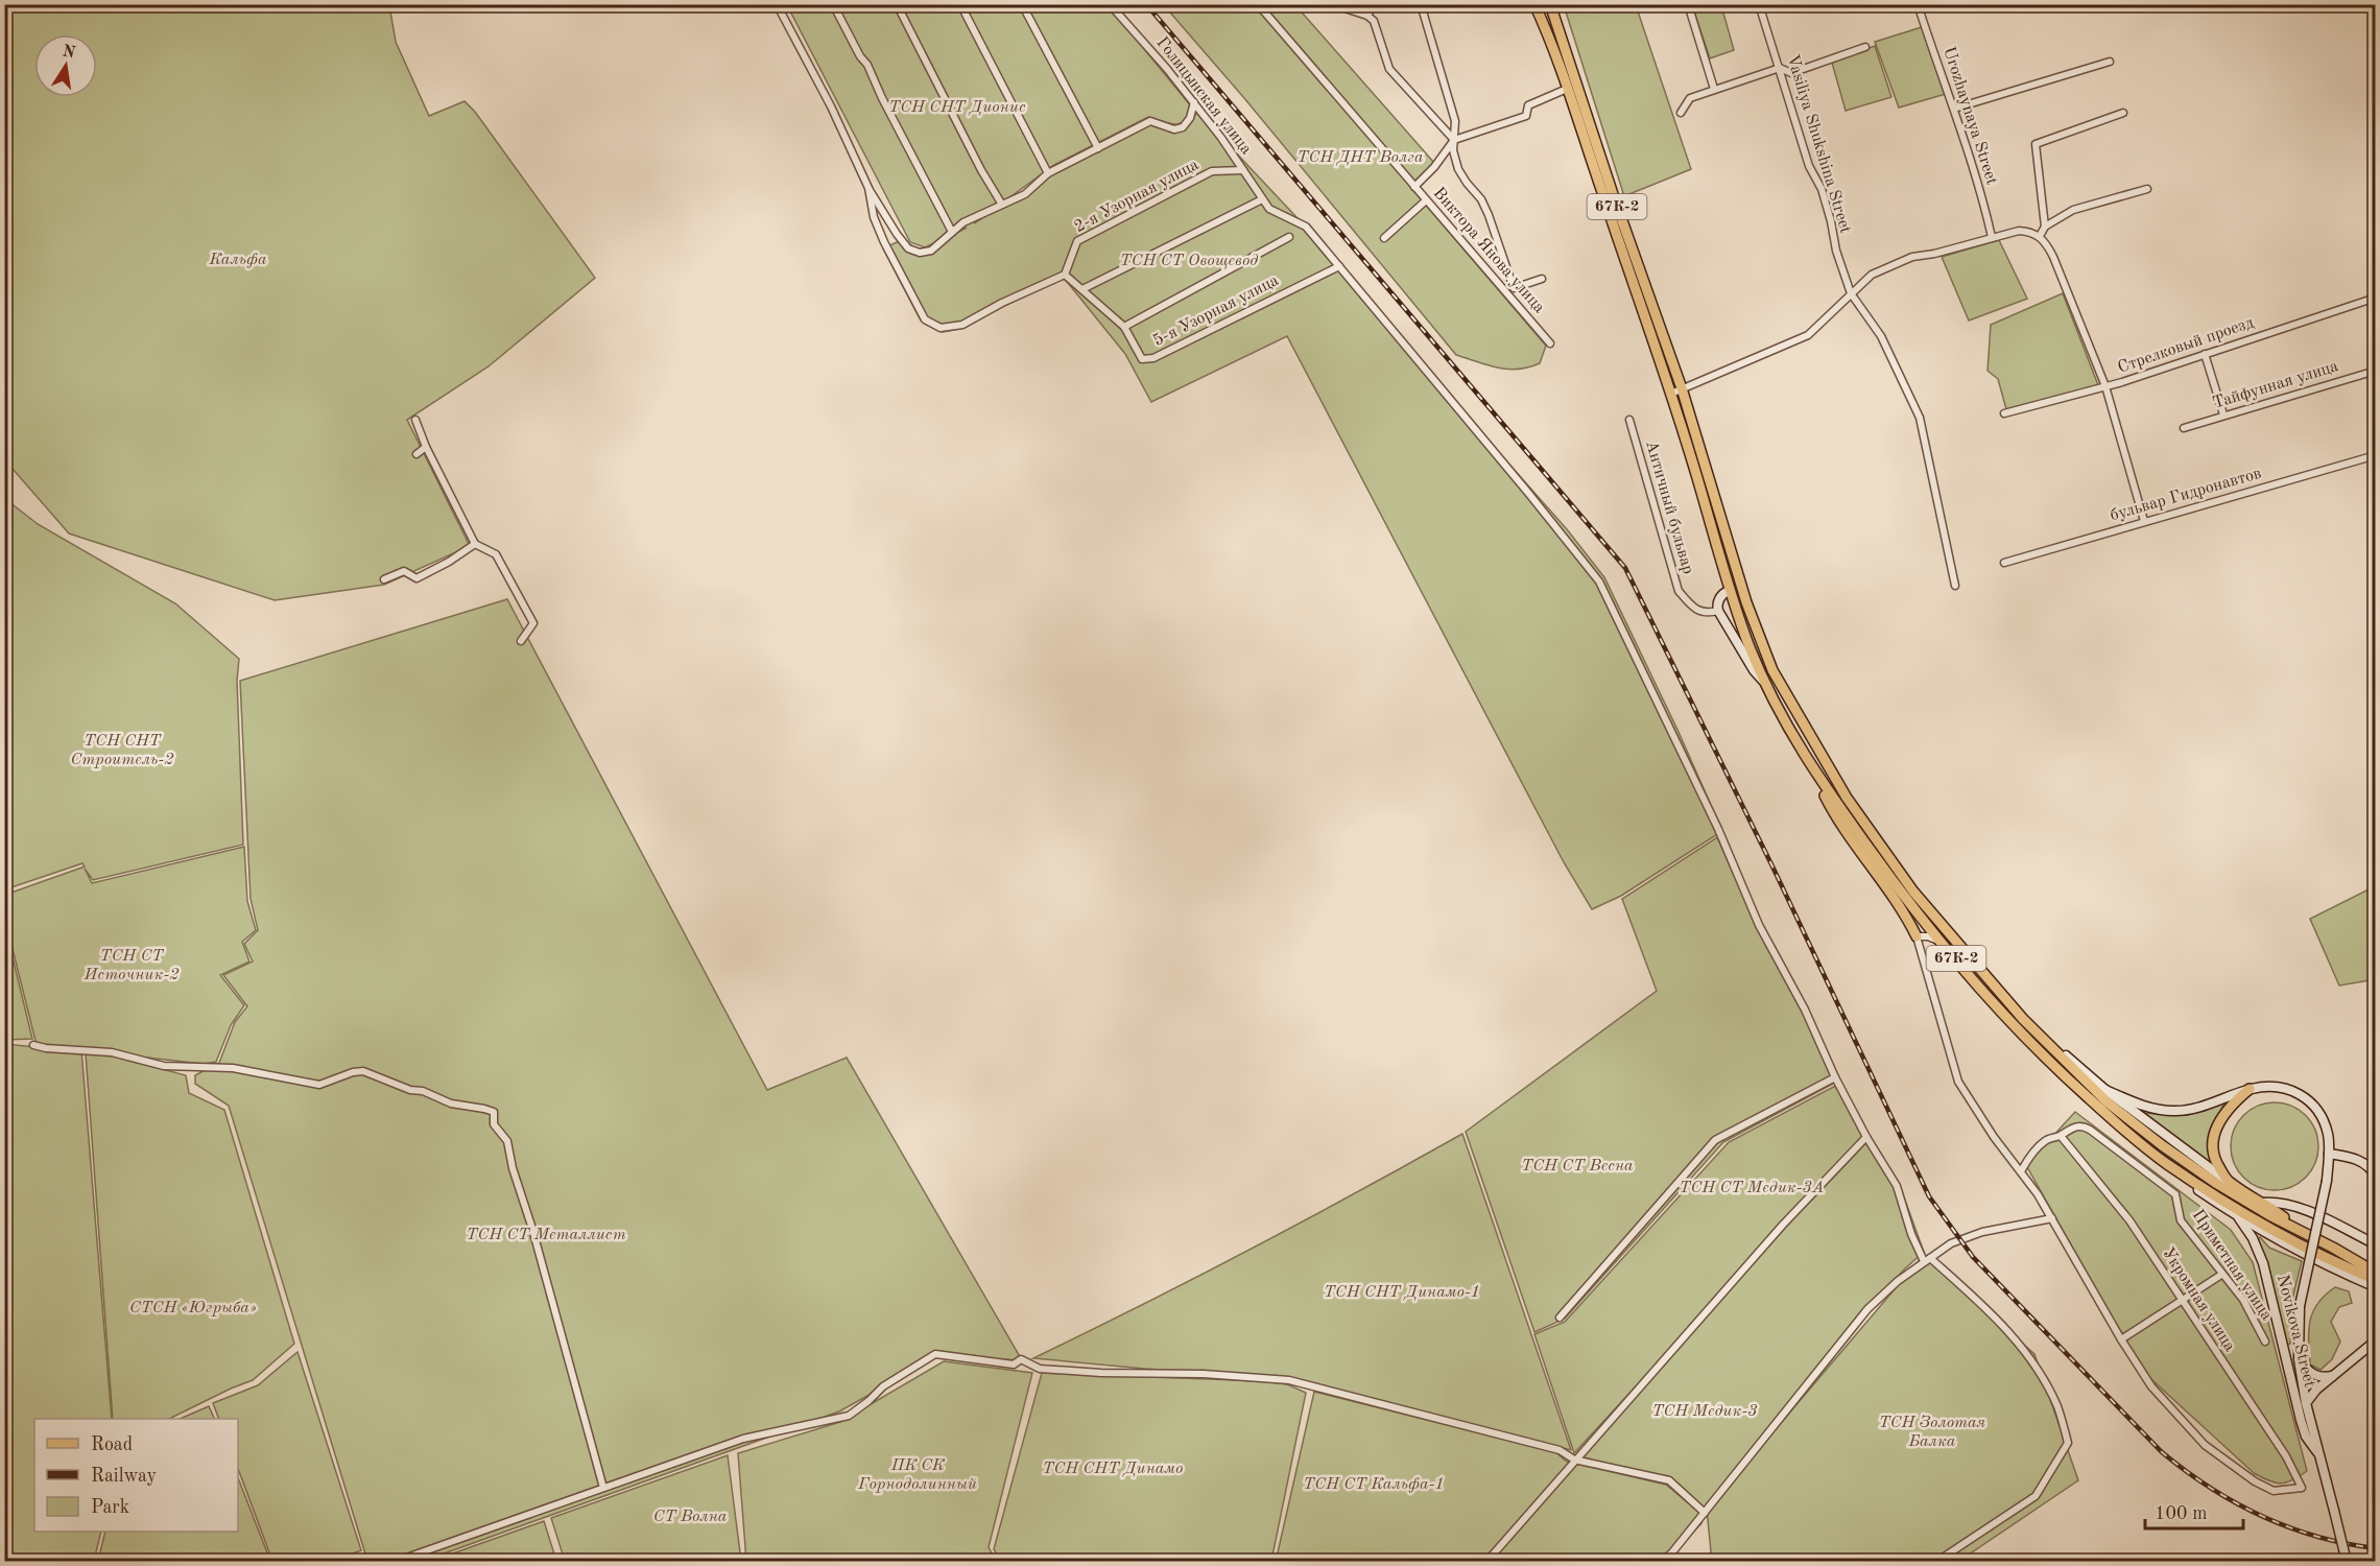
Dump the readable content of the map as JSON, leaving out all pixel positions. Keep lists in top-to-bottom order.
{
  "streets": {
    "main road": ["67К-2", "Novikova Street"],
    "street": [
      "Голицынская улица",
      "Urozhaynaya Street",
      "Vasiliya Shukshina Street",
      "2-я Узорная улица",
      "Виктора Янова улица",
      "5-я Узорная улица",
      "Стрелковый проезд",
      "Тайфунная улица",
      "бульвар Гидронавтов",
      "Античный бульвар",
      "Приметная улица",
      "Укромная улица"
    ]
  },
  "crossings": [
    ["Голицынская улица", "2-я Узорная улица"],
    ["Голицынская улица", "5-я Узорная улица"],
    ["2-я Узорная улица", "5-я Узорная улица"],
    ["Приметная улица", "Укромная улица"]
  ],
  "parks": [
    "ТСН СНТ Дионис",
    "ТСН ДНТ Волга",
    "Кальфа",
    "ТСН СТ Овощевод",
    "ТСН СНТ Строитель-2",
    "ТСН СТ Источник-2",
    "ТСН СТ Весна",
    "ТСН СТ Медик-3А",
    "ТСН СТ Металлист",
    "ТСН СНТ Динамо-1",
    "СТСН «Югрыба»",
    "ТСН Медик-3",
    "ТСН Золотая Балка",
    "ПК СК Горнодолинный",
    "ТСН СНТ Динамо",
    "ТСН СТ Кальфа-1",
    "СТ Волна"
  ],
  "legend": ["Road", "Railway", "Park"],
  "scale_bar": "100 m",
  "north": "top"
}
